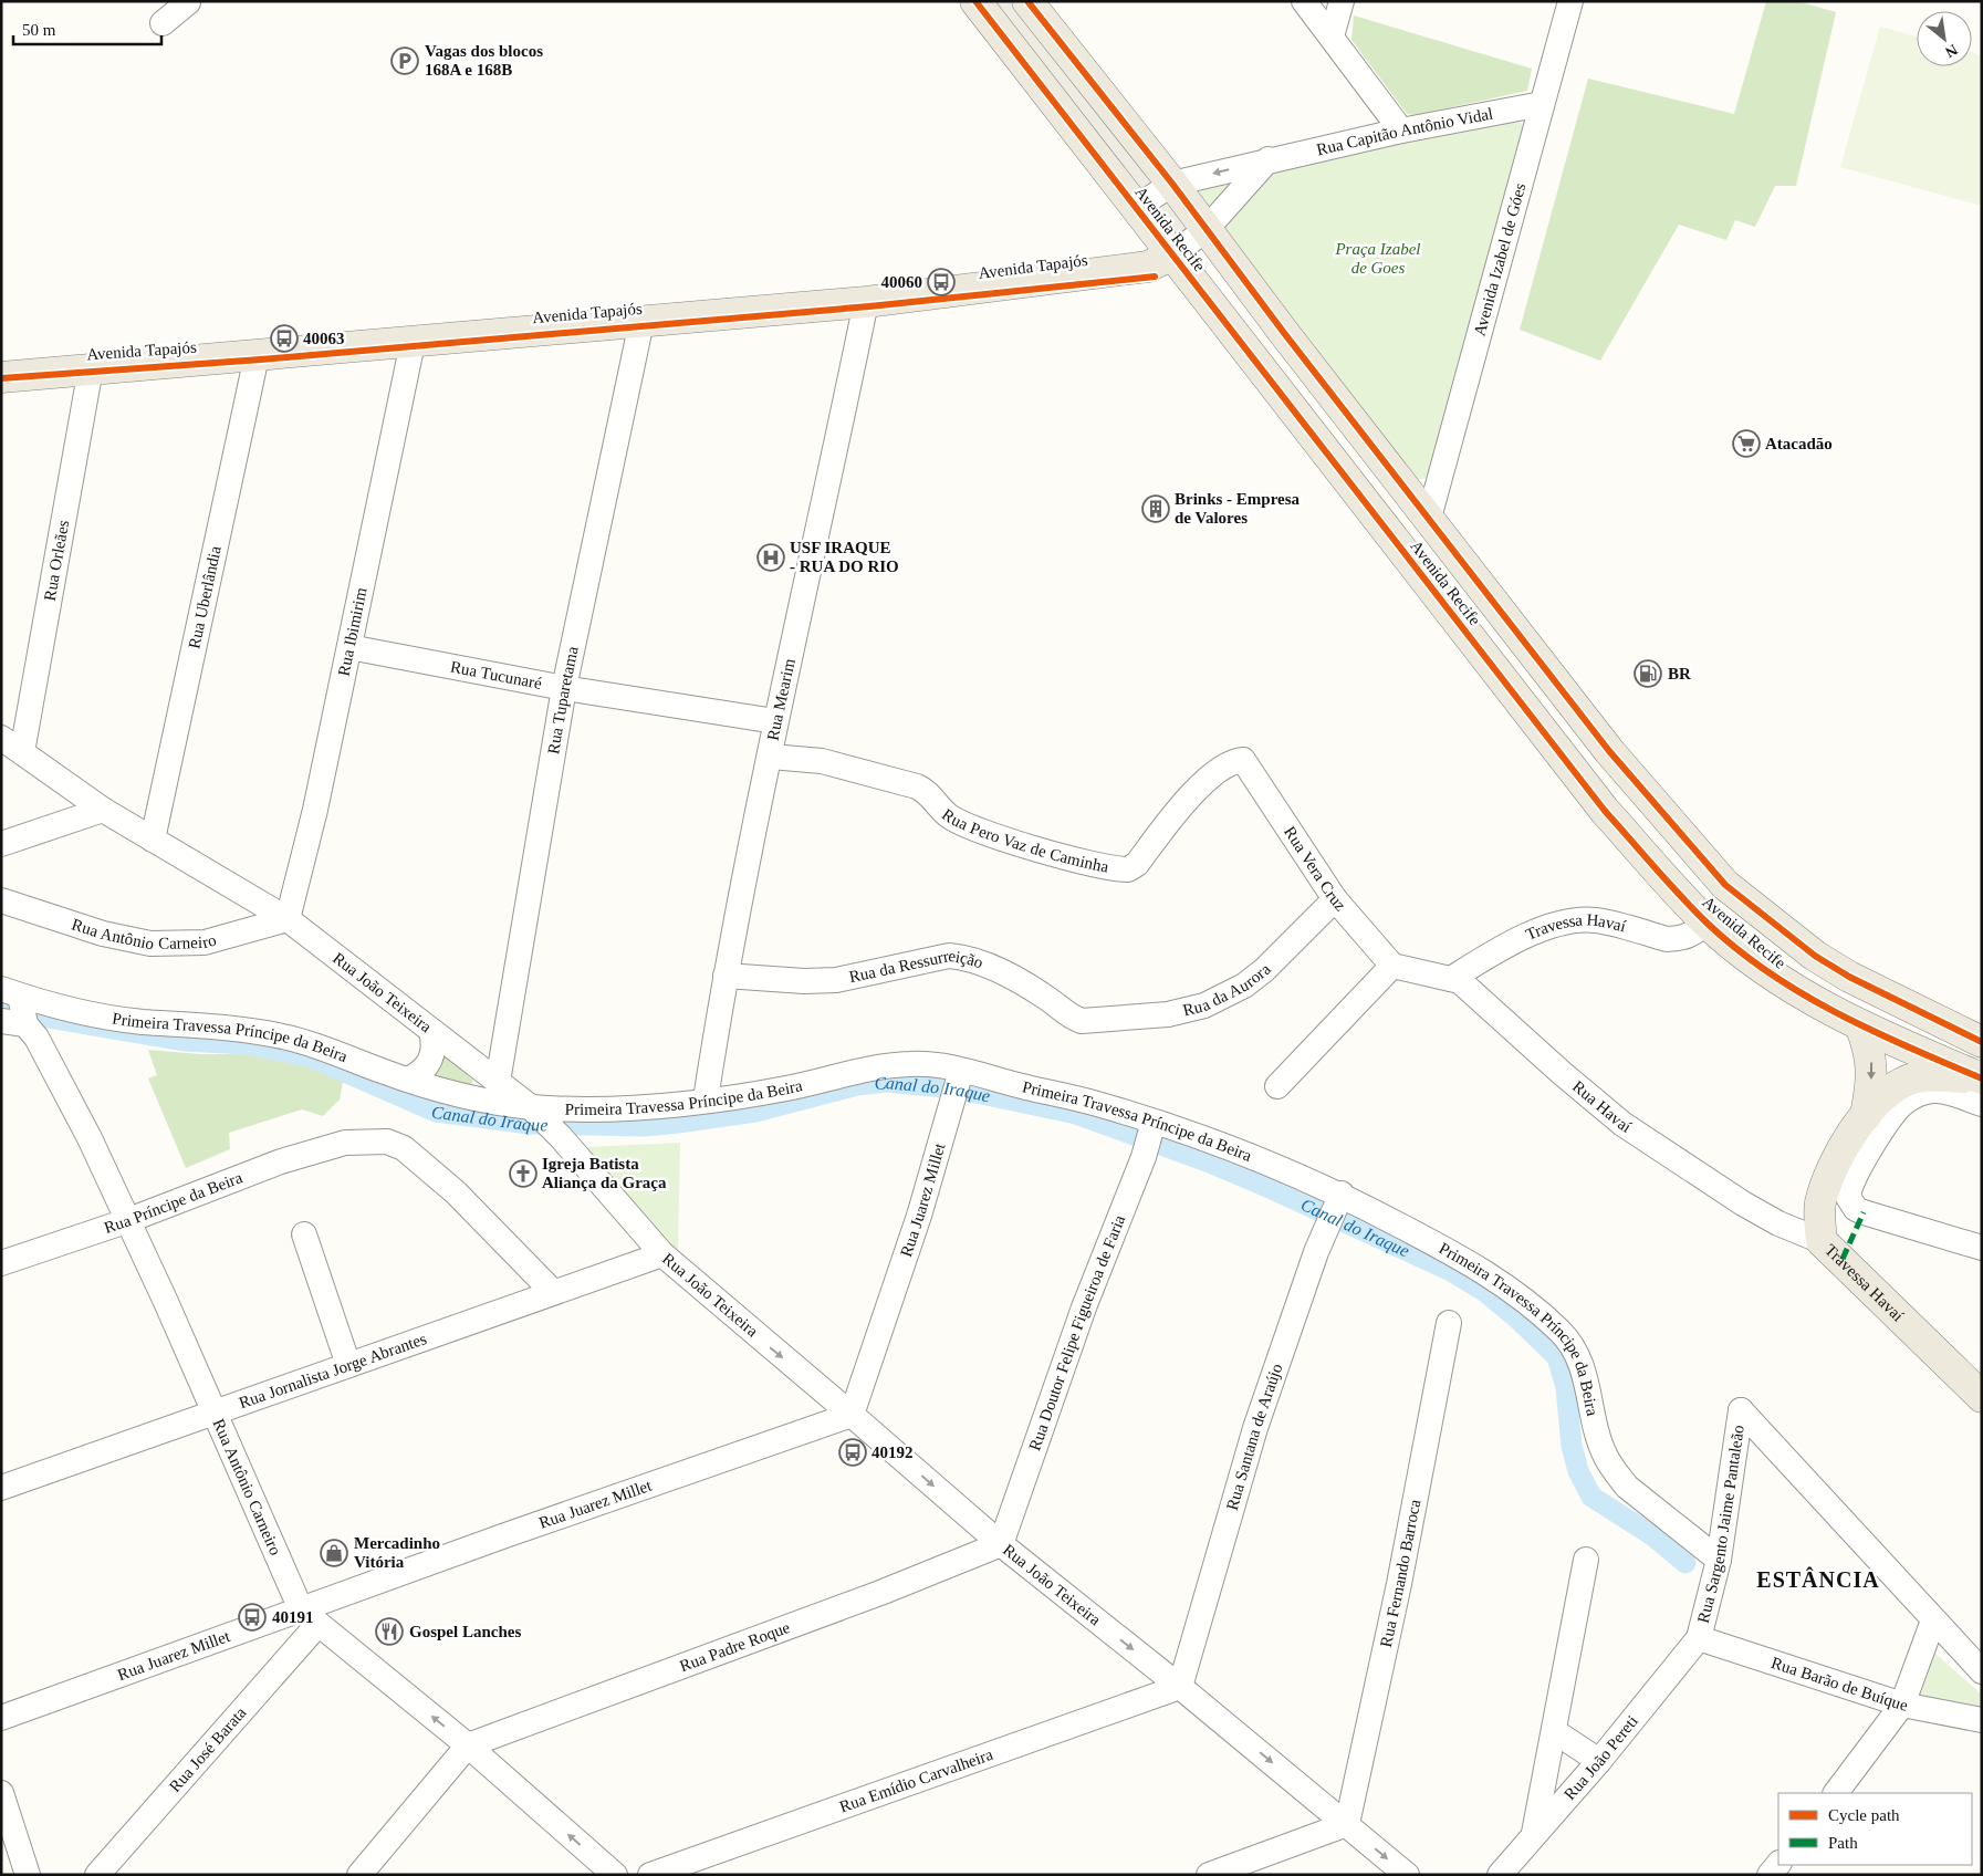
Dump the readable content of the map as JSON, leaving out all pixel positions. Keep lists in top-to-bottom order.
{
  "streets": {
    "main road": ["Avenida Recife", "Avenida Tapajós", "Travessa Havaí"],
    "street": [
      "Rua Capitão Antônio Vidal",
      "Avenida Izabel de Góes",
      "Rua Orleães",
      "Rua Uberlândia",
      "Rua Ibimirim",
      "Rua Tucunaré",
      "Rua Tuparetama",
      "Rua Mearim",
      "Rua Pero Vaz de Caminha",
      "Rua Vera Cruz",
      "Rua Antônio Carneiro",
      "Rua da Ressurreição",
      "Rua da Aurora",
      "Rua João Teixeira",
      "Primeira Travessa Príncipe da Beira",
      "Rua Havaí",
      "Rua Juarez Millet",
      "Rua Príncipe da Beira",
      "Rua Doutor Felipe Figueiroa de Faria",
      "Rua Jornalista Jorge Abrantes",
      "Rua Santana de Araújo",
      "Rua Sargento Jaime Pantaleão",
      "Rua Fernando Barroca",
      "Rua Padre Roque",
      "Rua Barão de Buíque",
      "Rua José Barata",
      "Rua João Pereti",
      "Rua Emídio Carvalheira"
    ]
  },
  "crossings": [
    ["Rua Capitão Antônio Vidal", "Avenida Recife"],
    ["Rua Capitão Antônio Vidal", "Avenida Izabel de Góes"],
    ["Avenida Recife", "Avenida Izabel de Góes"],
    ["Avenida Recife", "Avenida Tapajós"],
    ["Avenida Recife", "Travessa Havaí"],
    ["Avenida Tapajós", "Rua Orleães"],
    ["Avenida Tapajós", "Rua Uberlândia"],
    ["Avenida Tapajós", "Rua Ibimirim"],
    ["Avenida Tapajós", "Rua Tuparetama"],
    ["Avenida Tapajós", "Rua Mearim"],
    ["Rua Orleães", "Rua João Teixeira"],
    ["Rua Uberlândia", "Rua João Teixeira"],
    ["Rua Ibimirim", "Rua Tucunaré"],
    ["Rua Ibimirim", "Rua Antônio Carneiro"],
    ["Rua Ibimirim", "Rua João Teixeira"],
    ["Rua Tucunaré", "Rua Tuparetama"],
    ["Rua Tucunaré", "Rua Mearim"],
    ["Rua Tuparetama", "Rua João Teixeira"],
    ["Rua Mearim", "Rua Pero Vaz de Caminha"],
    ["Rua Mearim", "Rua da Ressurreição"],
    ["Rua Mearim", "Primeira Travessa Príncipe da Beira"],
    ["Rua Pero Vaz de Caminha", "Rua Vera Cruz"],
    ["Rua Vera Cruz", "Rua da Aurora"],
    ["Rua Vera Cruz", "Rua Havaí"],
    ["Rua Antônio Carneiro", "Rua João Teixeira"],
    ["Rua Antônio Carneiro", "Primeira Travessa Príncipe da Beira"],
    ["Rua Antônio Carneiro", "Rua Juarez Millet"],
    ["Rua Antônio Carneiro", "Rua Príncipe da Beira"],
    ["Rua Antônio Carneiro", "Rua Jornalista Jorge Abrantes"],
    ["Rua Antônio Carneiro", "Rua Padre Roque"],
    ["Rua Antônio Carneiro", "Rua José Barata"],
    ["Travessa Havaí", "Rua Havaí"],
    ["Rua da Ressurreição", "Rua da Aurora"],
    ["Rua João Teixeira", "Primeira Travessa Príncipe da Beira"],
    ["Rua João Teixeira", "Rua Juarez Millet"],
    ["Rua João Teixeira", "Rua Doutor Felipe Figueiroa de Faria"],
    ["Rua João Teixeira", "Rua Jornalista Jorge Abrantes"],
    ["Rua João Teixeira", "Rua Santana de Araújo"],
    ["Rua João Teixeira", "Rua Fernando Barroca"],
    ["Rua João Teixeira", "Rua Padre Roque"],
    ["Rua João Teixeira", "Rua Emídio Carvalheira"],
    ["Primeira Travessa Príncipe da Beira", "Rua Juarez Millet"],
    ["Primeira Travessa Príncipe da Beira", "Rua Doutor Felipe Figueiroa de Faria"],
    ["Primeira Travessa Príncipe da Beira", "Rua Santana de Araújo"],
    ["Primeira Travessa Príncipe da Beira", "Rua Sargento Jaime Pantaleão"],
    ["Rua Juarez Millet", "Rua José Barata"],
    ["Rua Príncipe da Beira", "Rua Jornalista Jorge Abrantes"],
    ["Rua Doutor Felipe Figueiroa de Faria", "Rua Padre Roque"],
    ["Rua Santana de Araújo", "Rua Emídio Carvalheira"],
    ["Rua Sargento Jaime Pantaleão", "Rua Barão de Buíque"],
    ["Rua Sargento Jaime Pantaleão", "Rua João Pereti"],
    ["Rua Barão de Buíque", "Rua João Pereti"]
  ],
  "one_way": ["Rua João Teixeira"],
  "districts": ["ESTÂNCIA"],
  "water": ["Canal do Iraque"],
  "parks": ["Praça Izabel de Goes"],
  "places": {
    "parking": ["Vagas dos blocos 168A e 168B"],
    "bus stop": [
      "40060",
      "40063",
      "40192",
      "40191"
    ],
    "supermarket": ["Atacadão"],
    "building": ["Brinks - Empresa de Valores"],
    "hospital": ["USF IRAQUE - RUA DO RIO"],
    "fuel station": ["BR"],
    "church": ["Igreja Batista Aliança da Graça"],
    "shop": ["Mercadinho Vitória"],
    "restaurant": ["Gospel Lanches"]
  },
  "legend": ["Cycle path", "Path"],
  "scale_bar": "50 m",
  "north": "bottom right"
}
